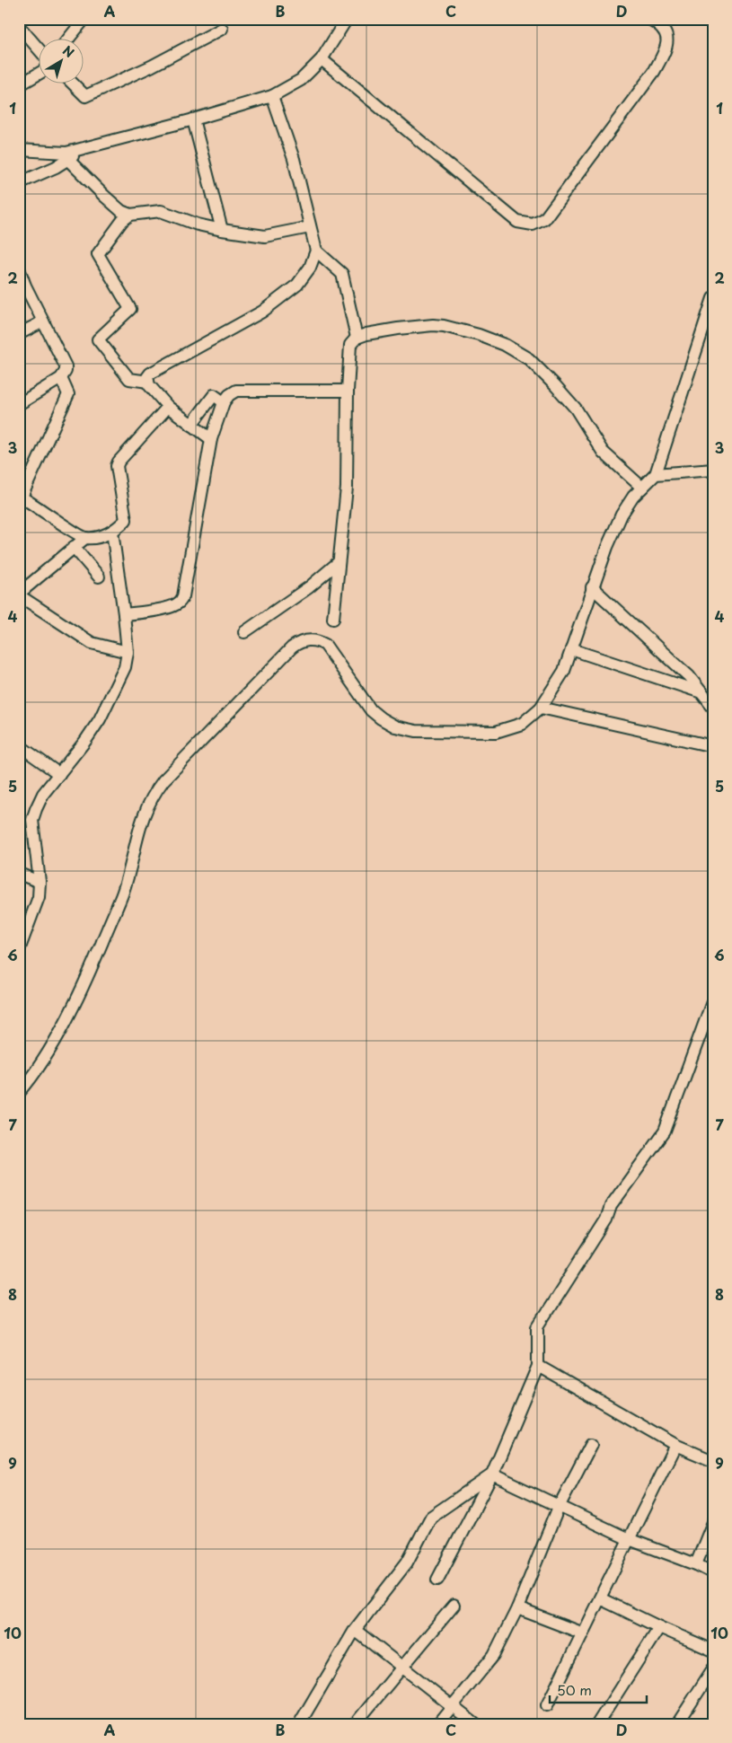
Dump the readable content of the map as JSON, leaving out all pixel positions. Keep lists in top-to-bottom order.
{
  "scale_bar": "50 m",
  "north": "top right",
  "grid": {
    "columns": [
      "A",
      "B",
      "C",
      "D"
    ],
    "rows": [
      "1",
      "2",
      "3",
      "4",
      "5",
      "6",
      "7",
      "8",
      "9",
      "10"
    ]
  }
}
